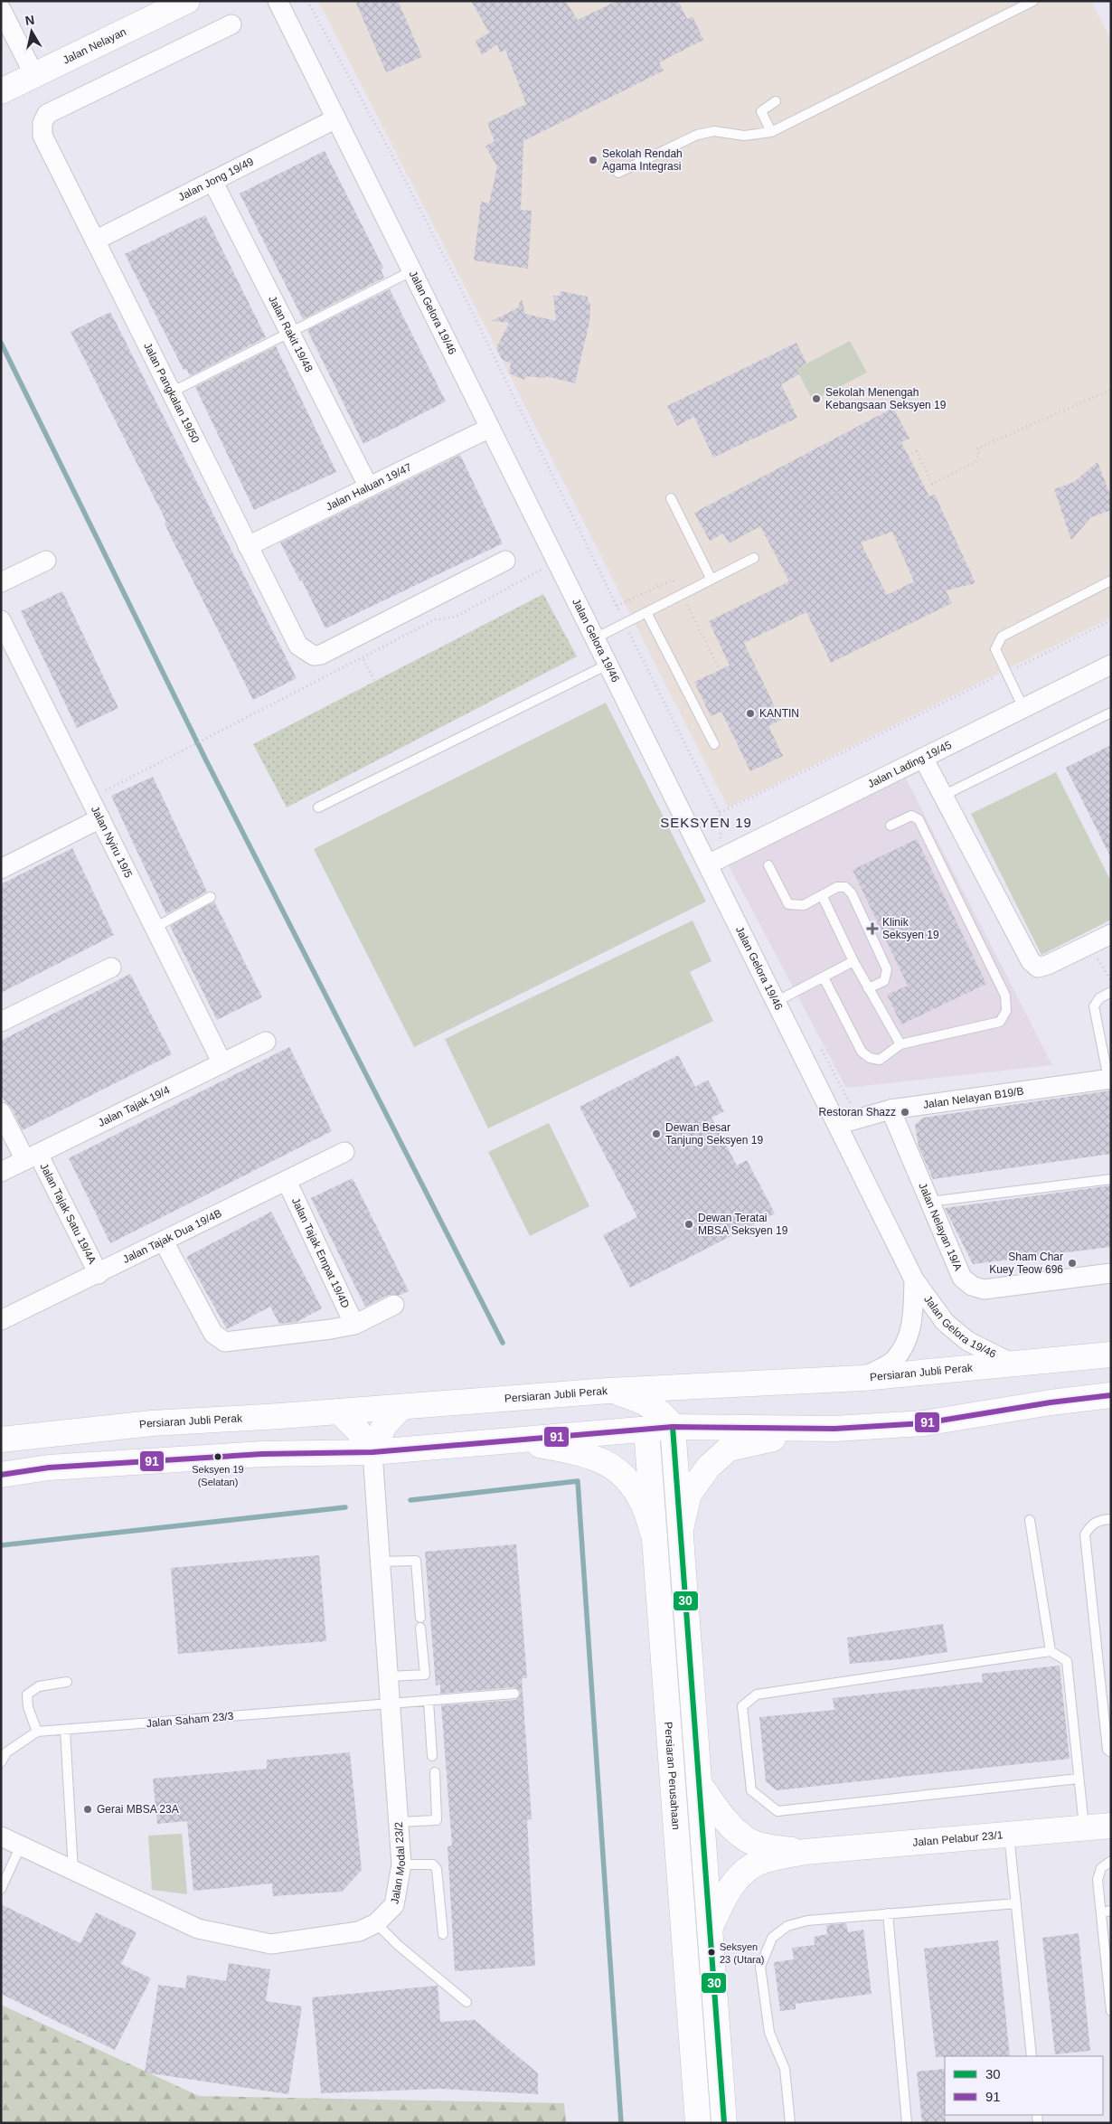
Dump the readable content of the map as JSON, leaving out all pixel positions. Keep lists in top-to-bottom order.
{
  "streets": {
    "main road": [
      "Jalan Nelayan",
      "Persiaran Jubli Perak",
      "Persiaran Perusahaan",
      "Jalan Pelabur 23/1"
    ],
    "street": [
      "Jalan Jong 19/49",
      "Jalan Gelora 19/46",
      "Jalan Rakit 19/48",
      "Jalan Pangkalan 19/50",
      "Jalan Haluan 19/47",
      "Jalan Lading 19/45",
      "Jalan Nyiru 19/5",
      "Jalan Nelayan B19/B",
      "Jalan Tajak 19/4",
      "Jalan Tajak Satu 19/4A",
      "Jalan Nelayan 19/A",
      "Jalan Tajak Dua 19/4B",
      "Jalan Tajak Empat 19/4D",
      "Jalan Modal 23/2"
    ],
    "lane": ["Jalan Saham 23/3"]
  },
  "crossings": [
    ["Jalan Jong 19/49", "Jalan Gelora 19/46"],
    ["Jalan Jong 19/49", "Jalan Rakit 19/48"],
    ["Jalan Jong 19/49", "Jalan Pangkalan 19/50"],
    ["Jalan Gelora 19/46", "Jalan Haluan 19/47"],
    ["Jalan Gelora 19/46", "Jalan Lading 19/45"],
    ["Jalan Gelora 19/46", "Jalan Nelayan B19/B"],
    ["Jalan Gelora 19/46", "Persiaran Jubli Perak"],
    ["Jalan Rakit 19/48", "Jalan Haluan 19/47"],
    ["Jalan Pangkalan 19/50", "Jalan Haluan 19/47"],
    ["Jalan Nyiru 19/5", "Jalan Tajak 19/4"],
    ["Jalan Nelayan B19/B", "Jalan Nelayan 19/A"],
    ["Jalan Tajak 19/4", "Jalan Tajak Satu 19/4A"],
    ["Jalan Tajak Satu 19/4A", "Jalan Tajak Dua 19/4B"],
    ["Jalan Tajak Dua 19/4B", "Jalan Tajak Empat 19/4D"],
    ["Jalan Saham 23/3", "Jalan Modal 23/2"]
  ],
  "districts": ["SEKSYEN 19"],
  "places": {
    "other": [
      "Sekolah Rendah Agama Integrasi",
      "Sekolah Menengah Kebangsaan Seksyen 19",
      "KANTIN",
      "Restoran Shazz",
      "Dewan Besar Tanjung Seksyen 19",
      "Dewan Teratai MBSA Seksyen 19",
      "Sham Char Kuey Teow 696",
      "Seksyen 19 (Selatan)",
      "Gerai MBSA 23A",
      "Seksyen 23 (Utara)"
    ],
    "health": ["Klinik Seksyen 19"]
  },
  "lines": ["transit line 91", "transit line 30"],
  "legend": ["30", "91"],
  "north": "top"
}
